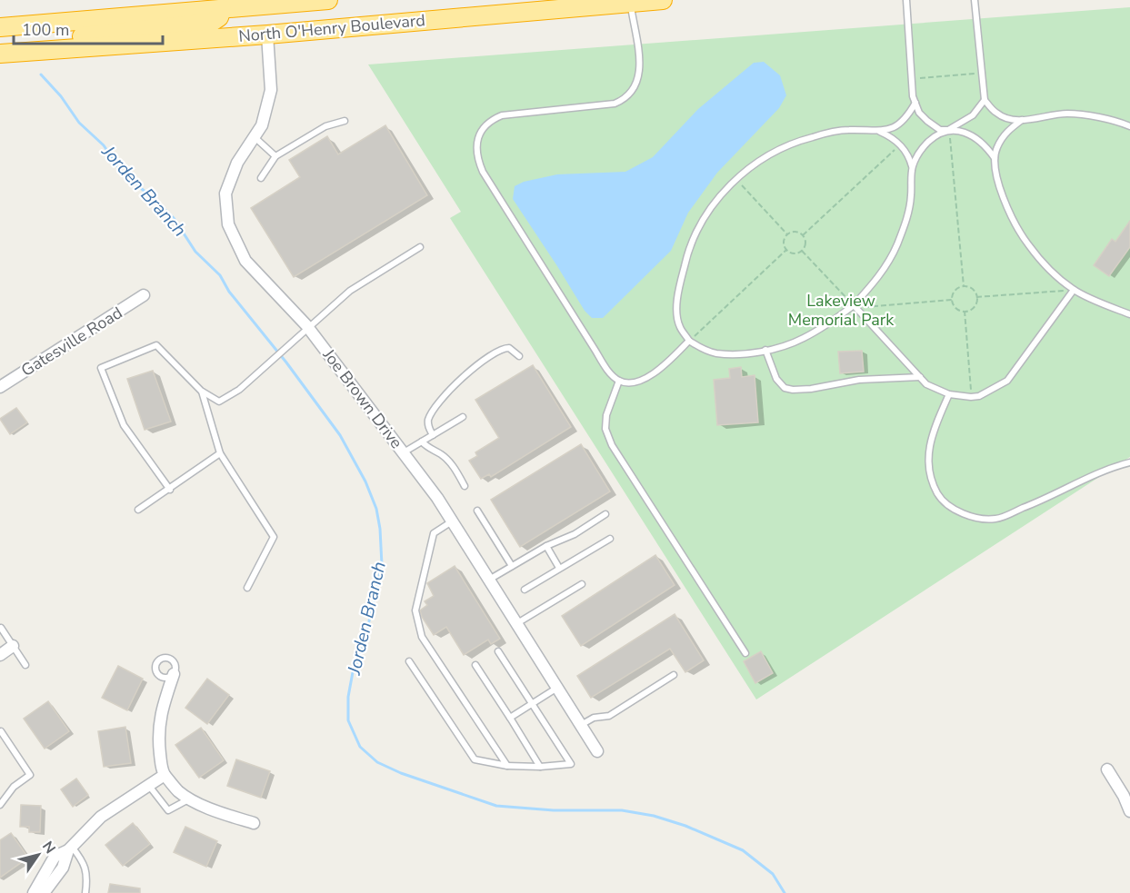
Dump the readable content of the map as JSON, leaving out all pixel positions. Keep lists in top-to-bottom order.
{
  "streets": {
    "highway": ["North O'Henry Boulevard"],
    "street": ["Gatesville Road", "Joe Brown Drive"]
  },
  "crossings": [
    ["North O'Henry Boulevard", "Joe Brown Drive"]
  ],
  "water": ["Jorden Branch"],
  "parks": ["Lakeview Memorial Park"],
  "scale_bar": "100 m",
  "north": "top right"
}
